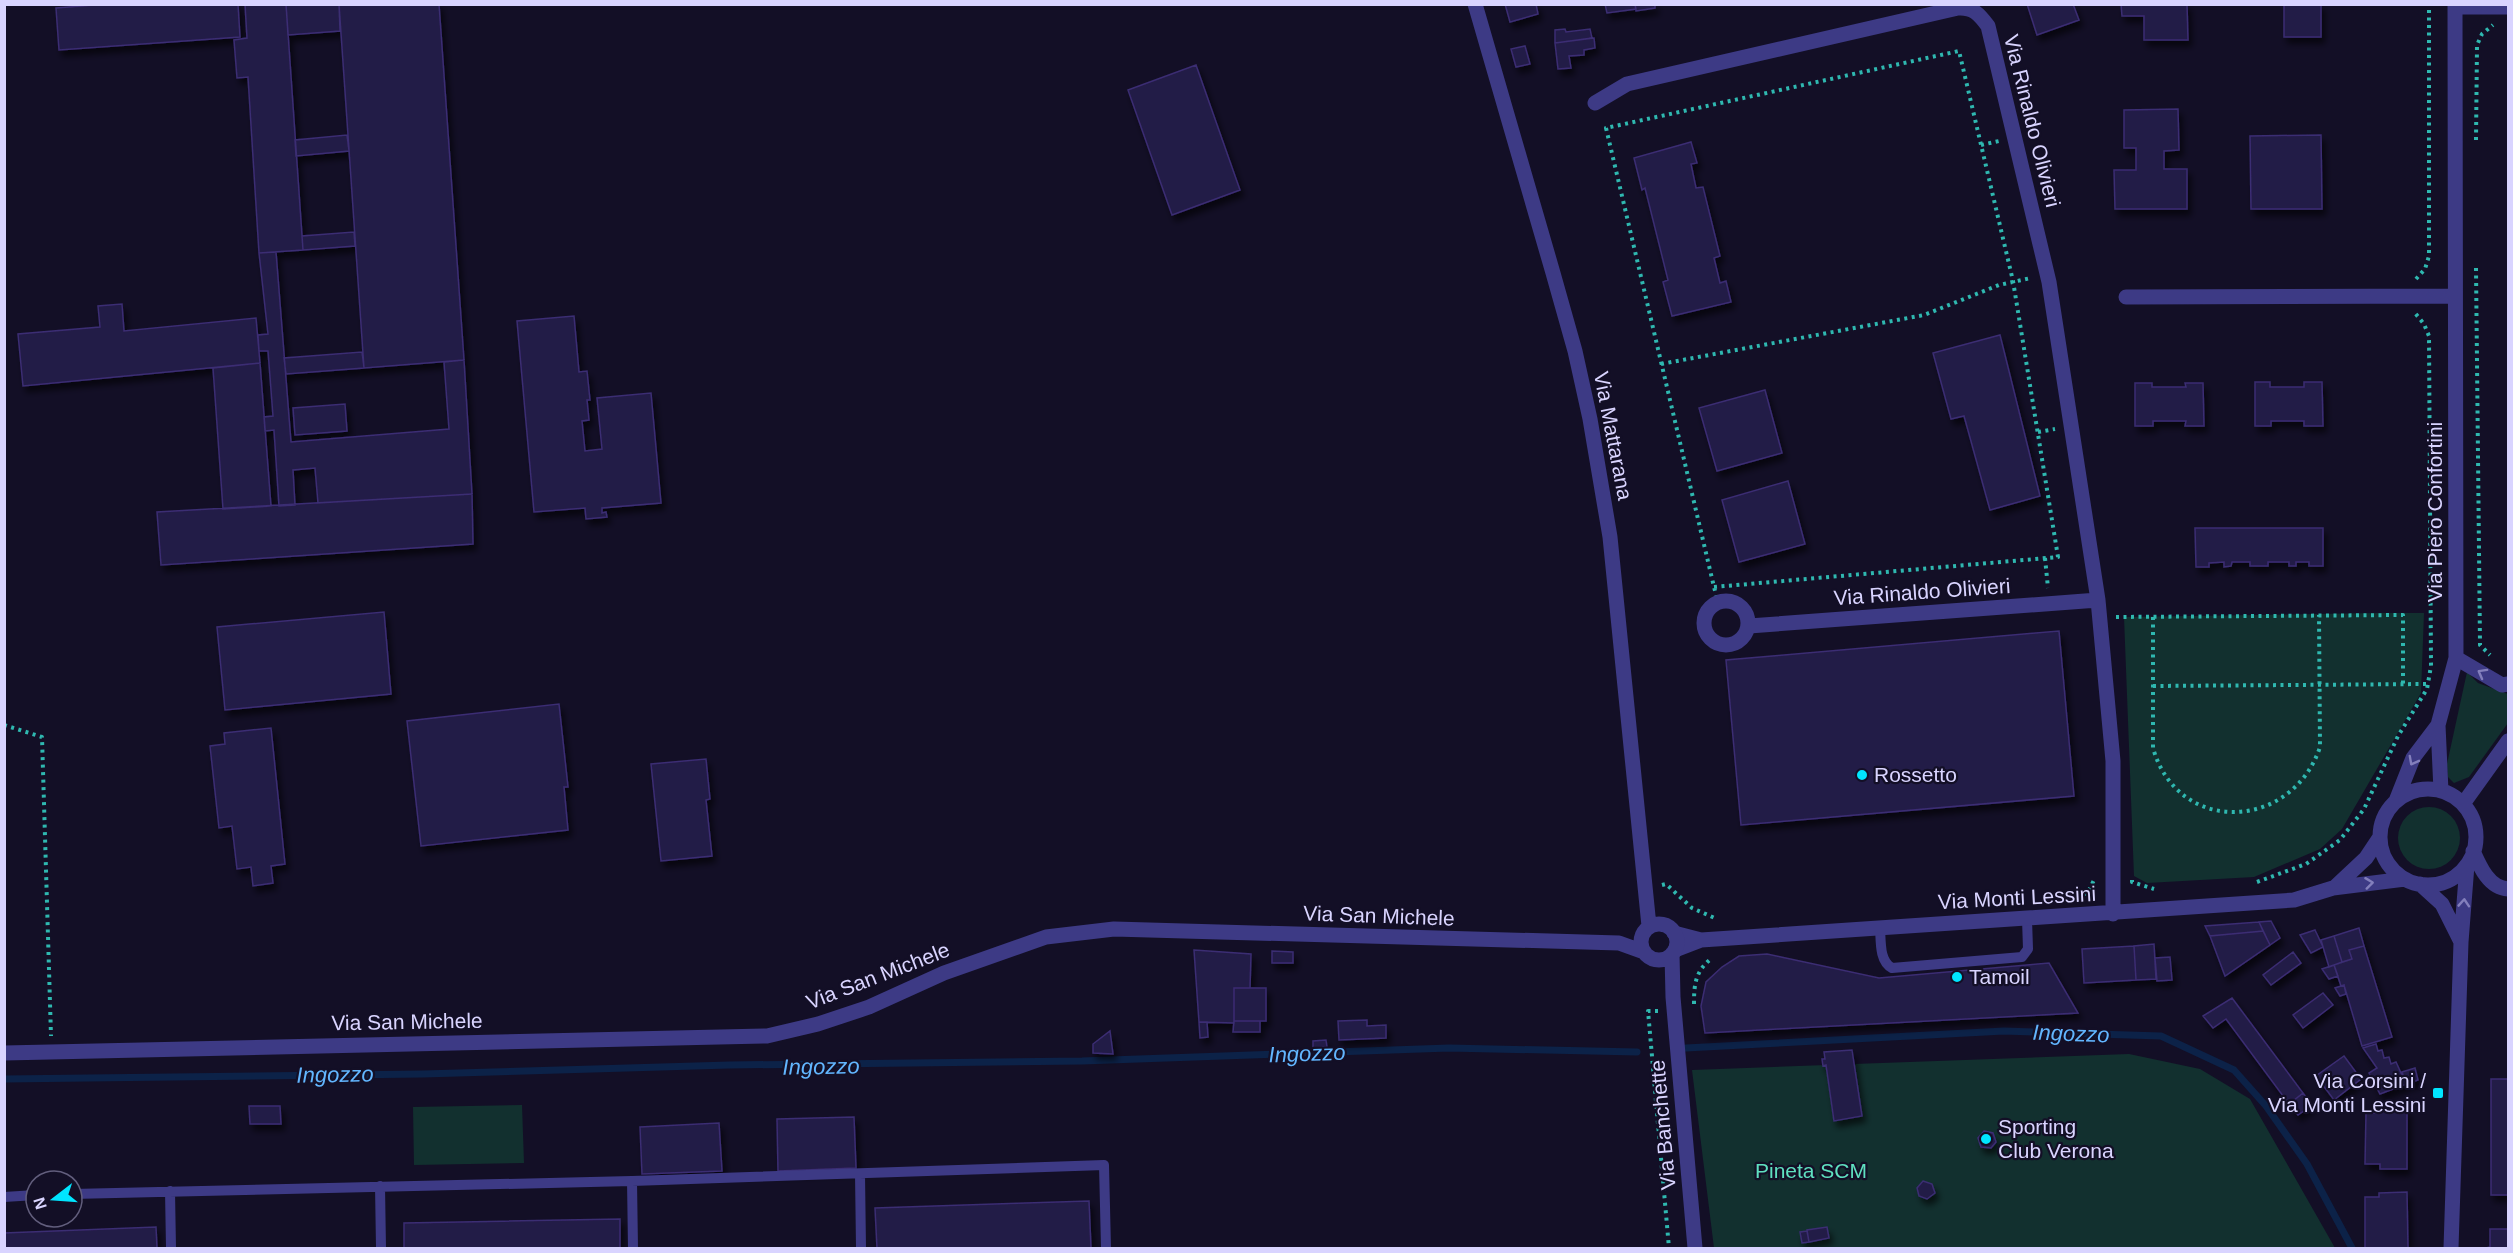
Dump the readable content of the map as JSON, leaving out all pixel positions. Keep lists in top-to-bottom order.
{
  "streets": {
    "street": [
      "Via Rinaldo Olivieri",
      "Via Mattarana",
      "Via Piero Confortini",
      "Via Monti Lessini",
      "Via San Michele",
      "Via Banchette"
    ]
  },
  "crossings": [
    ["Via Rinaldo Olivieri", "Via Monti Lessini"],
    ["Via Mattarana", "Via Monti Lessini"],
    ["Via Mattarana", "Via San Michele"],
    ["Via Mattarana", "Via Banchette"],
    ["Via Piero Confortini", "Via Monti Lessini"],
    ["Via Monti Lessini", "Via San Michele"],
    ["Via Monti Lessini", "Via Banchette"],
    ["Via San Michele", "Via Banchette"]
  ],
  "water": ["Ingozzo"],
  "parks": ["Pineta SCM"],
  "places": {
    "other": ["Rossetto", "Tamoil", "Sporting Club Verona"],
    "transit": ["Via Corsini / Via Monti Lessini"]
  },
  "north": "left"
}
